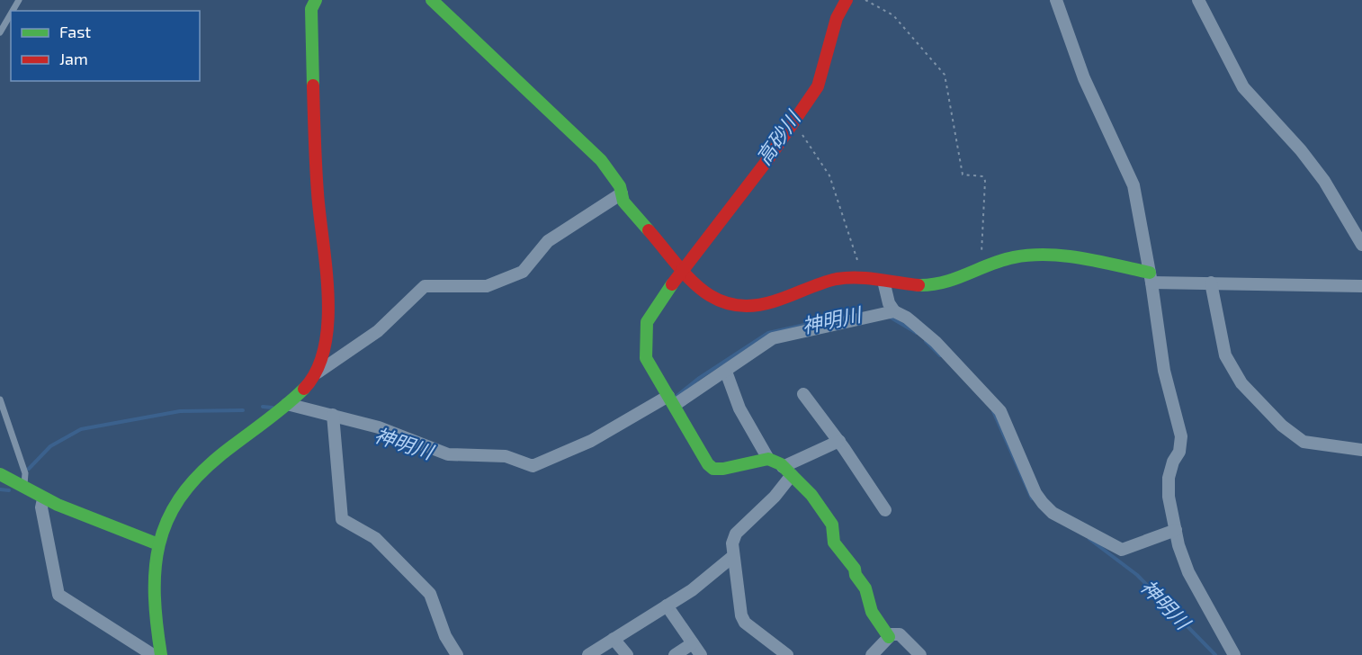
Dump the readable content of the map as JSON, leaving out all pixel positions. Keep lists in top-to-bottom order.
{
  "water": ["高砂川", "神明川"],
  "legend": ["Fast", "Jam"]
}
